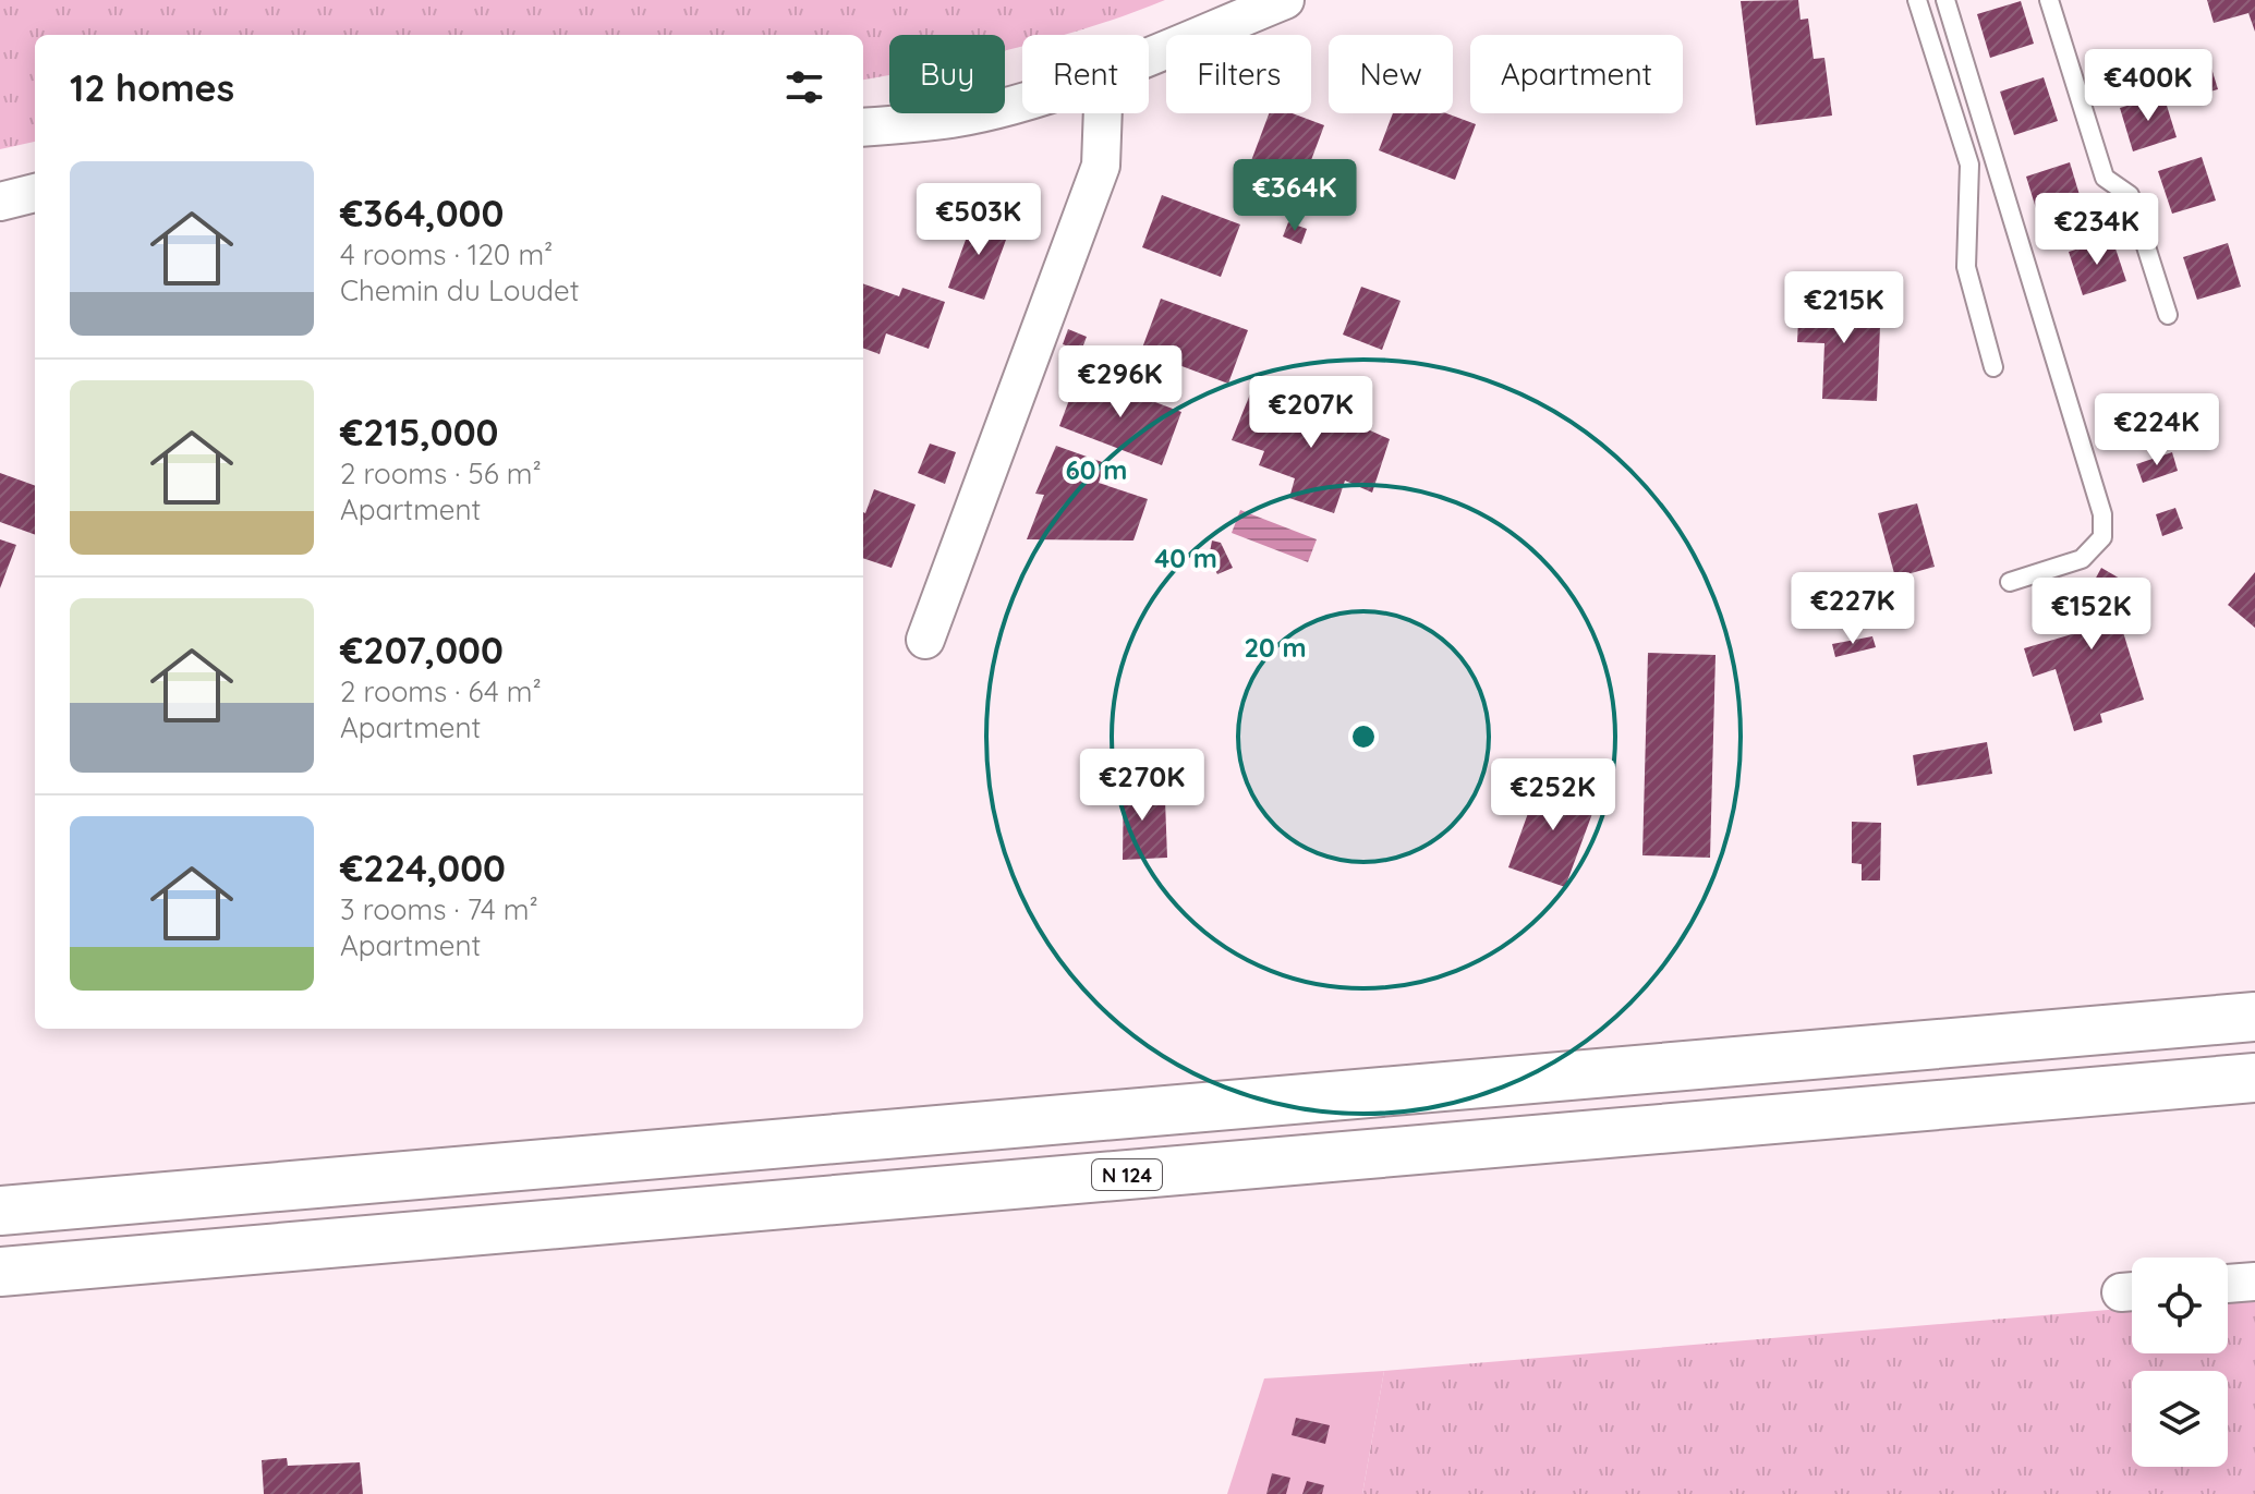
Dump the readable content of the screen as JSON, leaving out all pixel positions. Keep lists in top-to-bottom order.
{
  "streets": {
    "highway": ["N 124"]
  },
  "page": {
    "chip": [
      "Buy",
      "Rent",
      "Filters",
      "New",
      "Apartment"
    ],
    "heading": "12 homes",
    "price": [
      "€400K",
      "€364K",
      "€503K",
      "€234K",
      "€215K",
      "€296K",
      "€207K",
      "€224K",
      "€227K",
      "€152K",
      "€270K",
      "€252K"
    ],
    "list": [
      {
        "name": "€364,000",
        "note": "4 rooms · 120 m² · Chemin du Loudet"
      },
      {
        "name": "€215,000",
        "note": "2 rooms · 56 m² · Apartment"
      },
      {
        "name": "€207,000",
        "note": "2 rooms · 64 m² · Apartment"
      },
      {
        "name": "€224,000",
        "note": "3 rooms · 74 m² · Apartment"
      }
    ]
  },
  "rings": ["60 m", "40 m", "20 m"]
}
